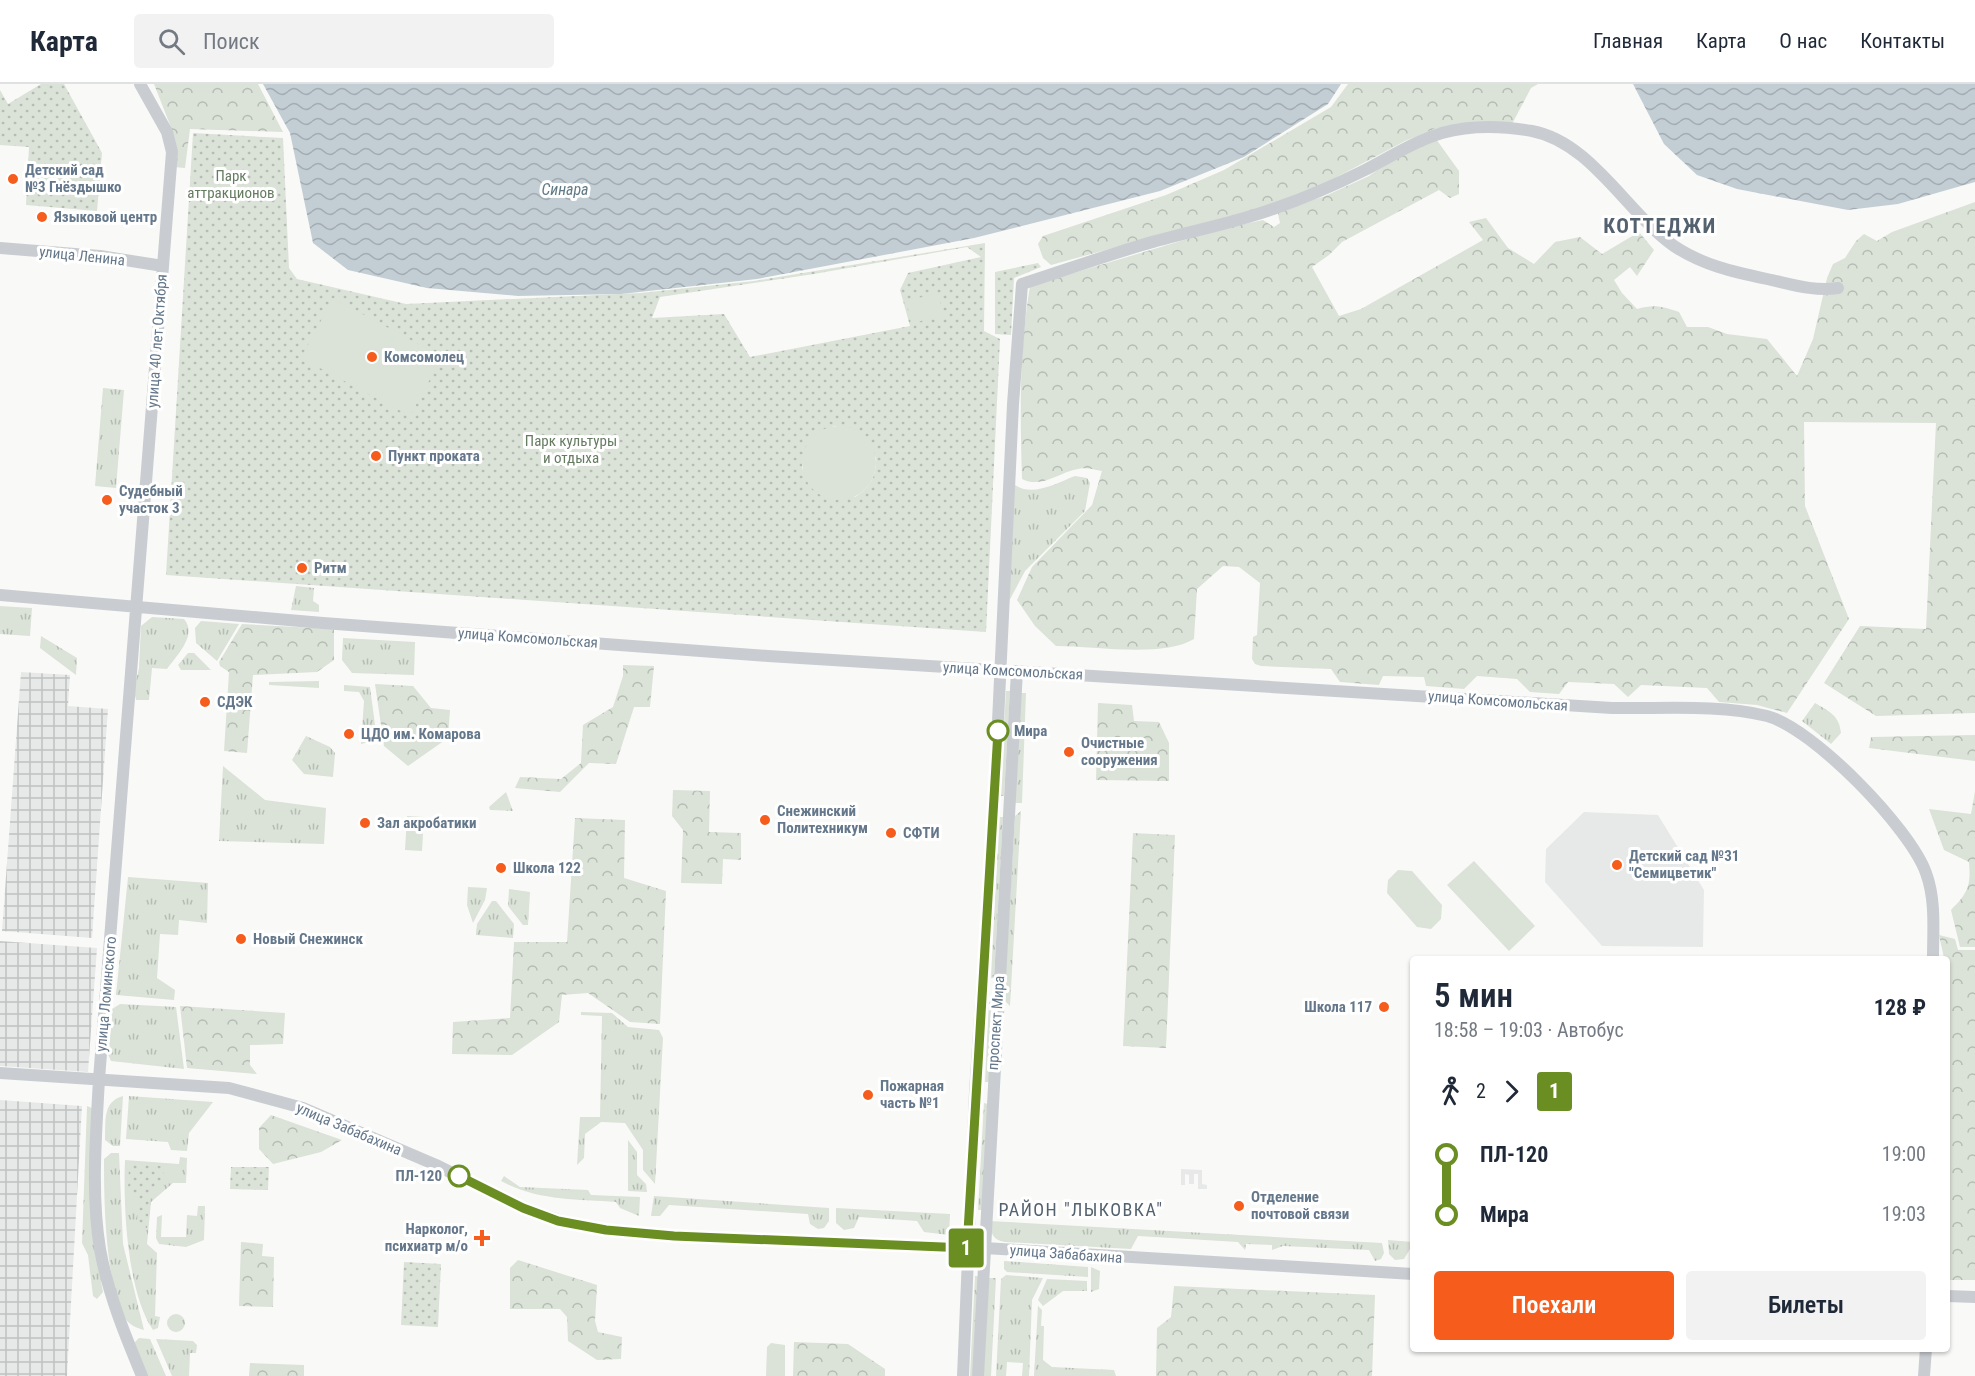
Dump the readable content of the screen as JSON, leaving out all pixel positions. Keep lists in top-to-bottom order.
{
  "streets": {
    "street": [
      "улица Ленина",
      "улица 40 лет Октября",
      "улица Комсомольская",
      "улица Ломинского",
      "проспект Мира",
      "улица Забабахина"
    ]
  },
  "crossings": [
    ["улица Ленина", "улица 40 лет Октября"],
    ["улица 40 лет Октября", "улица Комсомольская"],
    ["улица 40 лет Октября", "улица Ломинского"],
    ["улица Комсомольская", "улица Ломинского"],
    ["улица Комсомольская", "проспект Мира"],
    ["улица Ломинского", "улица Забабахина"],
    ["проспект Мира", "улица Забабахина"]
  ],
  "districts": ["КОТТЕДЖИ", "РАЙОН \"ЛЫКОВКА\""],
  "water": ["Синара"],
  "parks": ["Парк аттракционов", "Парк культуры и отдыха"],
  "places": {
    "other": [
      "Детский сад №3 Гнёздышко",
      "Языковой центр",
      "Комсомолец",
      "Пункт проката",
      "Судебный участок 3",
      "Ритм",
      "СДЭК",
      "Мира",
      "ЦДО им. Комарова",
      "Очистные сооружения",
      "Снежинский Политехникум",
      "Зал акробатики",
      "СФТИ",
      "Детский сад №31 \"Семицветик\"",
      "Школа 122",
      "Новый Снежинск",
      "Школа 117",
      "Пожарная часть №1",
      "ПЛ-120",
      "Отделение почтовой связи"
    ],
    "health": ["Нарколог, психиатр м/о"]
  },
  "lines": ["bus line 1"],
  "page": {
    "header": "Карта",
    "search": "Поиск",
    "nav": [
      "Главная",
      "Карта",
      "О нас",
      "Контакты"
    ],
    "on_map": "1",
    "heading": ["5 мин", "18:58 – 19:03 · Автобус", "128 ₽"],
    "legs": ["2", "1"],
    "list": [
      {
        "name": "ПЛ-120",
        "value": "19:00"
      },
      {
        "name": "Мира",
        "value": "19:03"
      }
    ],
    "buttons": ["Поехали", "Билеты"]
  }
}
